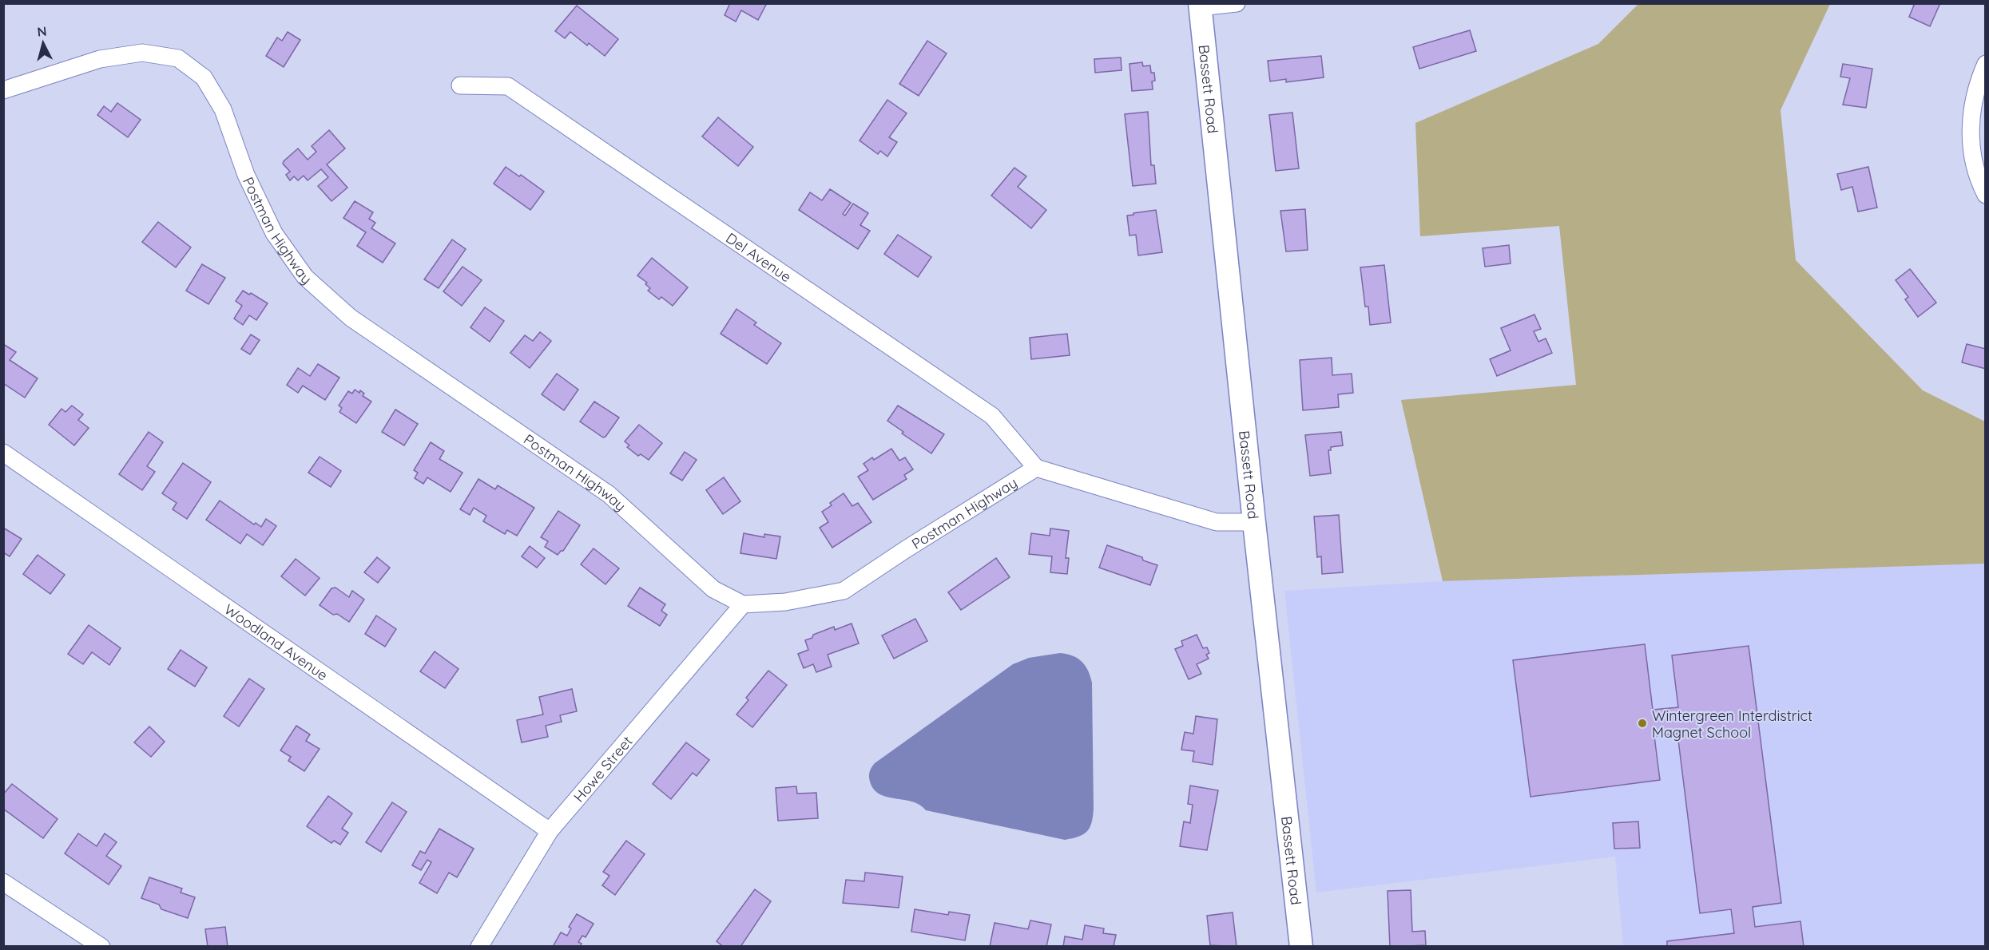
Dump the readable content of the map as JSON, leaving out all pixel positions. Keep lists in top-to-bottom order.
{
  "streets": {
    "street": [
      "Bassett Road",
      "Postman Highway",
      "Del Avenue",
      "Woodland Avenue",
      "Howe Street"
    ]
  },
  "crossings": [
    ["Postman Highway", "Del Avenue"],
    ["Postman Highway", "Howe Street"],
    ["Woodland Avenue", "Howe Street"]
  ],
  "places": ["Wintergreen Interdistrict Magnet School"],
  "north": "top"
}
